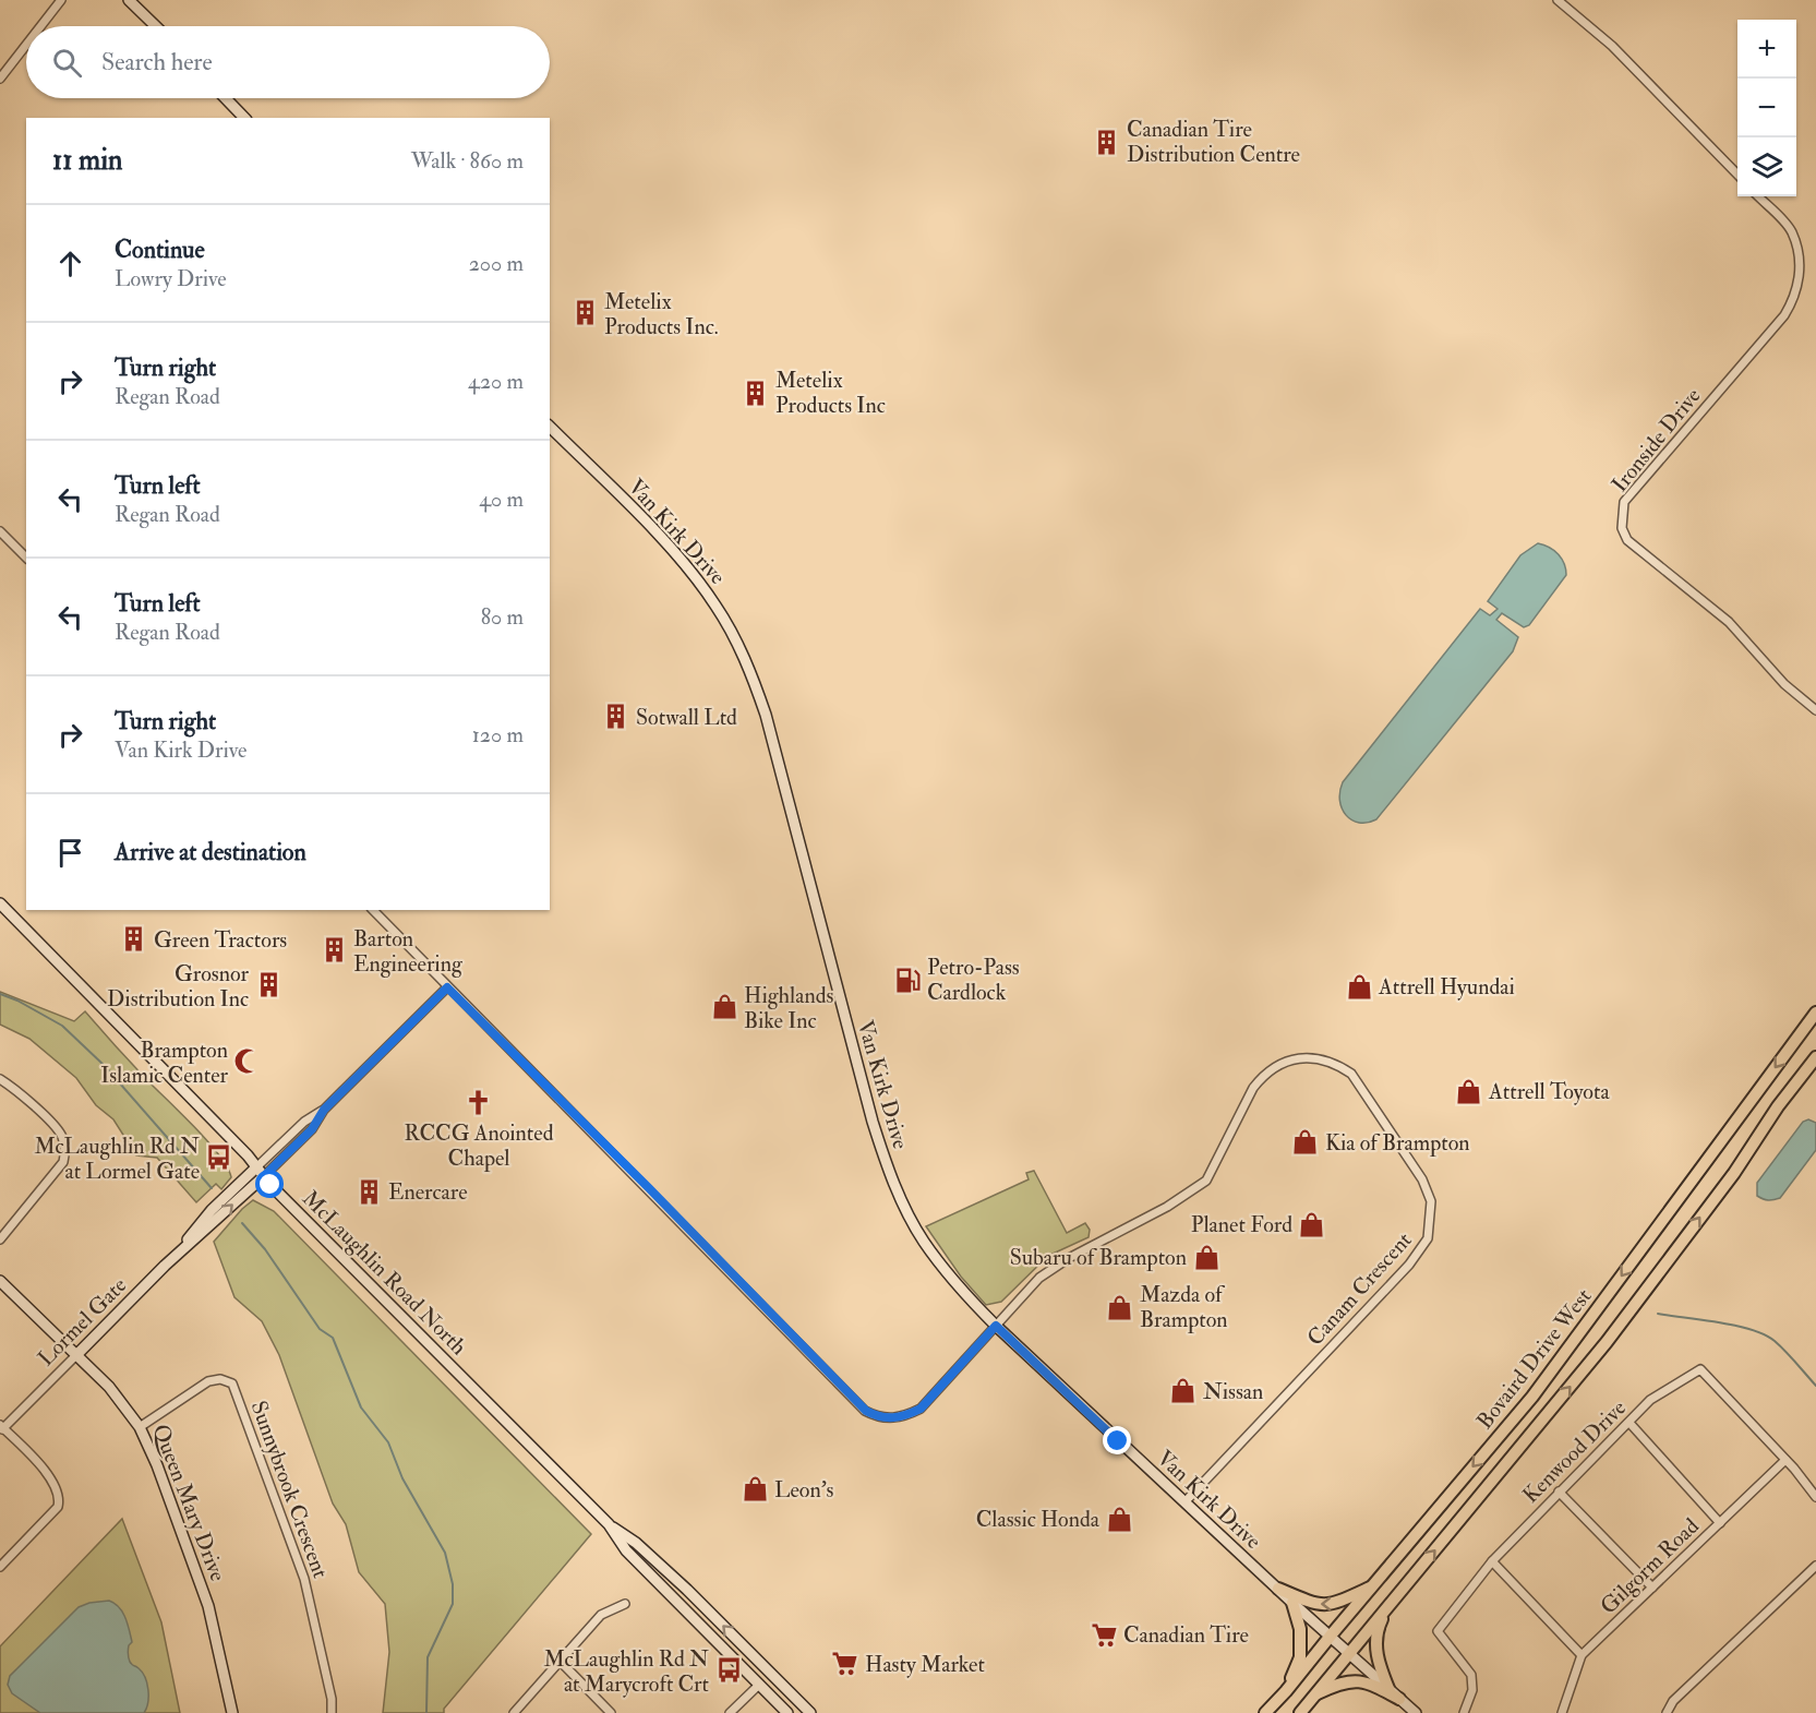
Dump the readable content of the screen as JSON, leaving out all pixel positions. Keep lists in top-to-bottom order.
{
  "streets": {
    "main road": ["Bovaird Drive West"],
    "street": [
      "Ironside Drive",
      "Van Kirk Drive",
      "McLaughlin Road North",
      "Canam Crescent",
      "Lormel Gate",
      "Kenwood Drive",
      "Sunnybrook Crescent",
      "Queen Mary Drive",
      "Gilgorm Road"
    ]
  },
  "crossings": [
    ["Van Kirk Drive", "Canam Crescent"],
    ["Van Kirk Drive", "Bovaird Drive West"],
    ["McLaughlin Road North", "Lormel Gate"],
    ["Lormel Gate", "Queen Mary Drive"],
    ["Kenwood Drive", "Gilgorm Road"],
    ["Sunnybrook Crescent", "Queen Mary Drive"]
  ],
  "places": {
    "building": [
      "Canadian Tire Distribution Centre",
      "Metelix Products Inc.",
      "Metelix Products Inc",
      "Sotwall Ltd",
      "Green Tractors",
      "Barton Engineering",
      "Grosnor Distribution Inc",
      "Enercare"
    ],
    "fuel station": ["Petro-Pass Cardlock"],
    "shop": [
      "Attrell Hyundai",
      "Highlands Bike Inc",
      "Attrell Toyota",
      "Kia of Brampton",
      "Planet Ford",
      "Subaru of Brampton",
      "Mazda of Brampton",
      "Nissan",
      "Leon's",
      "Classic Honda"
    ],
    "mosque": ["Brampton Islamic Center"],
    "church": ["RCCG Anointed Chapel"],
    "bus stop": ["McLaughlin Rd N at Lormel Gate", "McLaughlin Rd N at Marycroft Crt"],
    "supermarket": ["Canadian Tire", "Hasty Market"]
  },
  "page": {
    "map_buttons": ["+", "−"],
    "search": "Search here",
    "heading": ["11 min", "Walk · 860 m"],
    "list": [
      ["Continue", "Lowry Drive", "200 m"],
      ["Turn right", "Regan Road", "420 m"],
      ["Turn left", "Regan Road", "40 m"],
      ["Turn left", "Regan Road", "80 m"],
      ["Turn right", "Van Kirk Drive", "120 m"],
      "Arrive at destination"
    ]
  }
}
